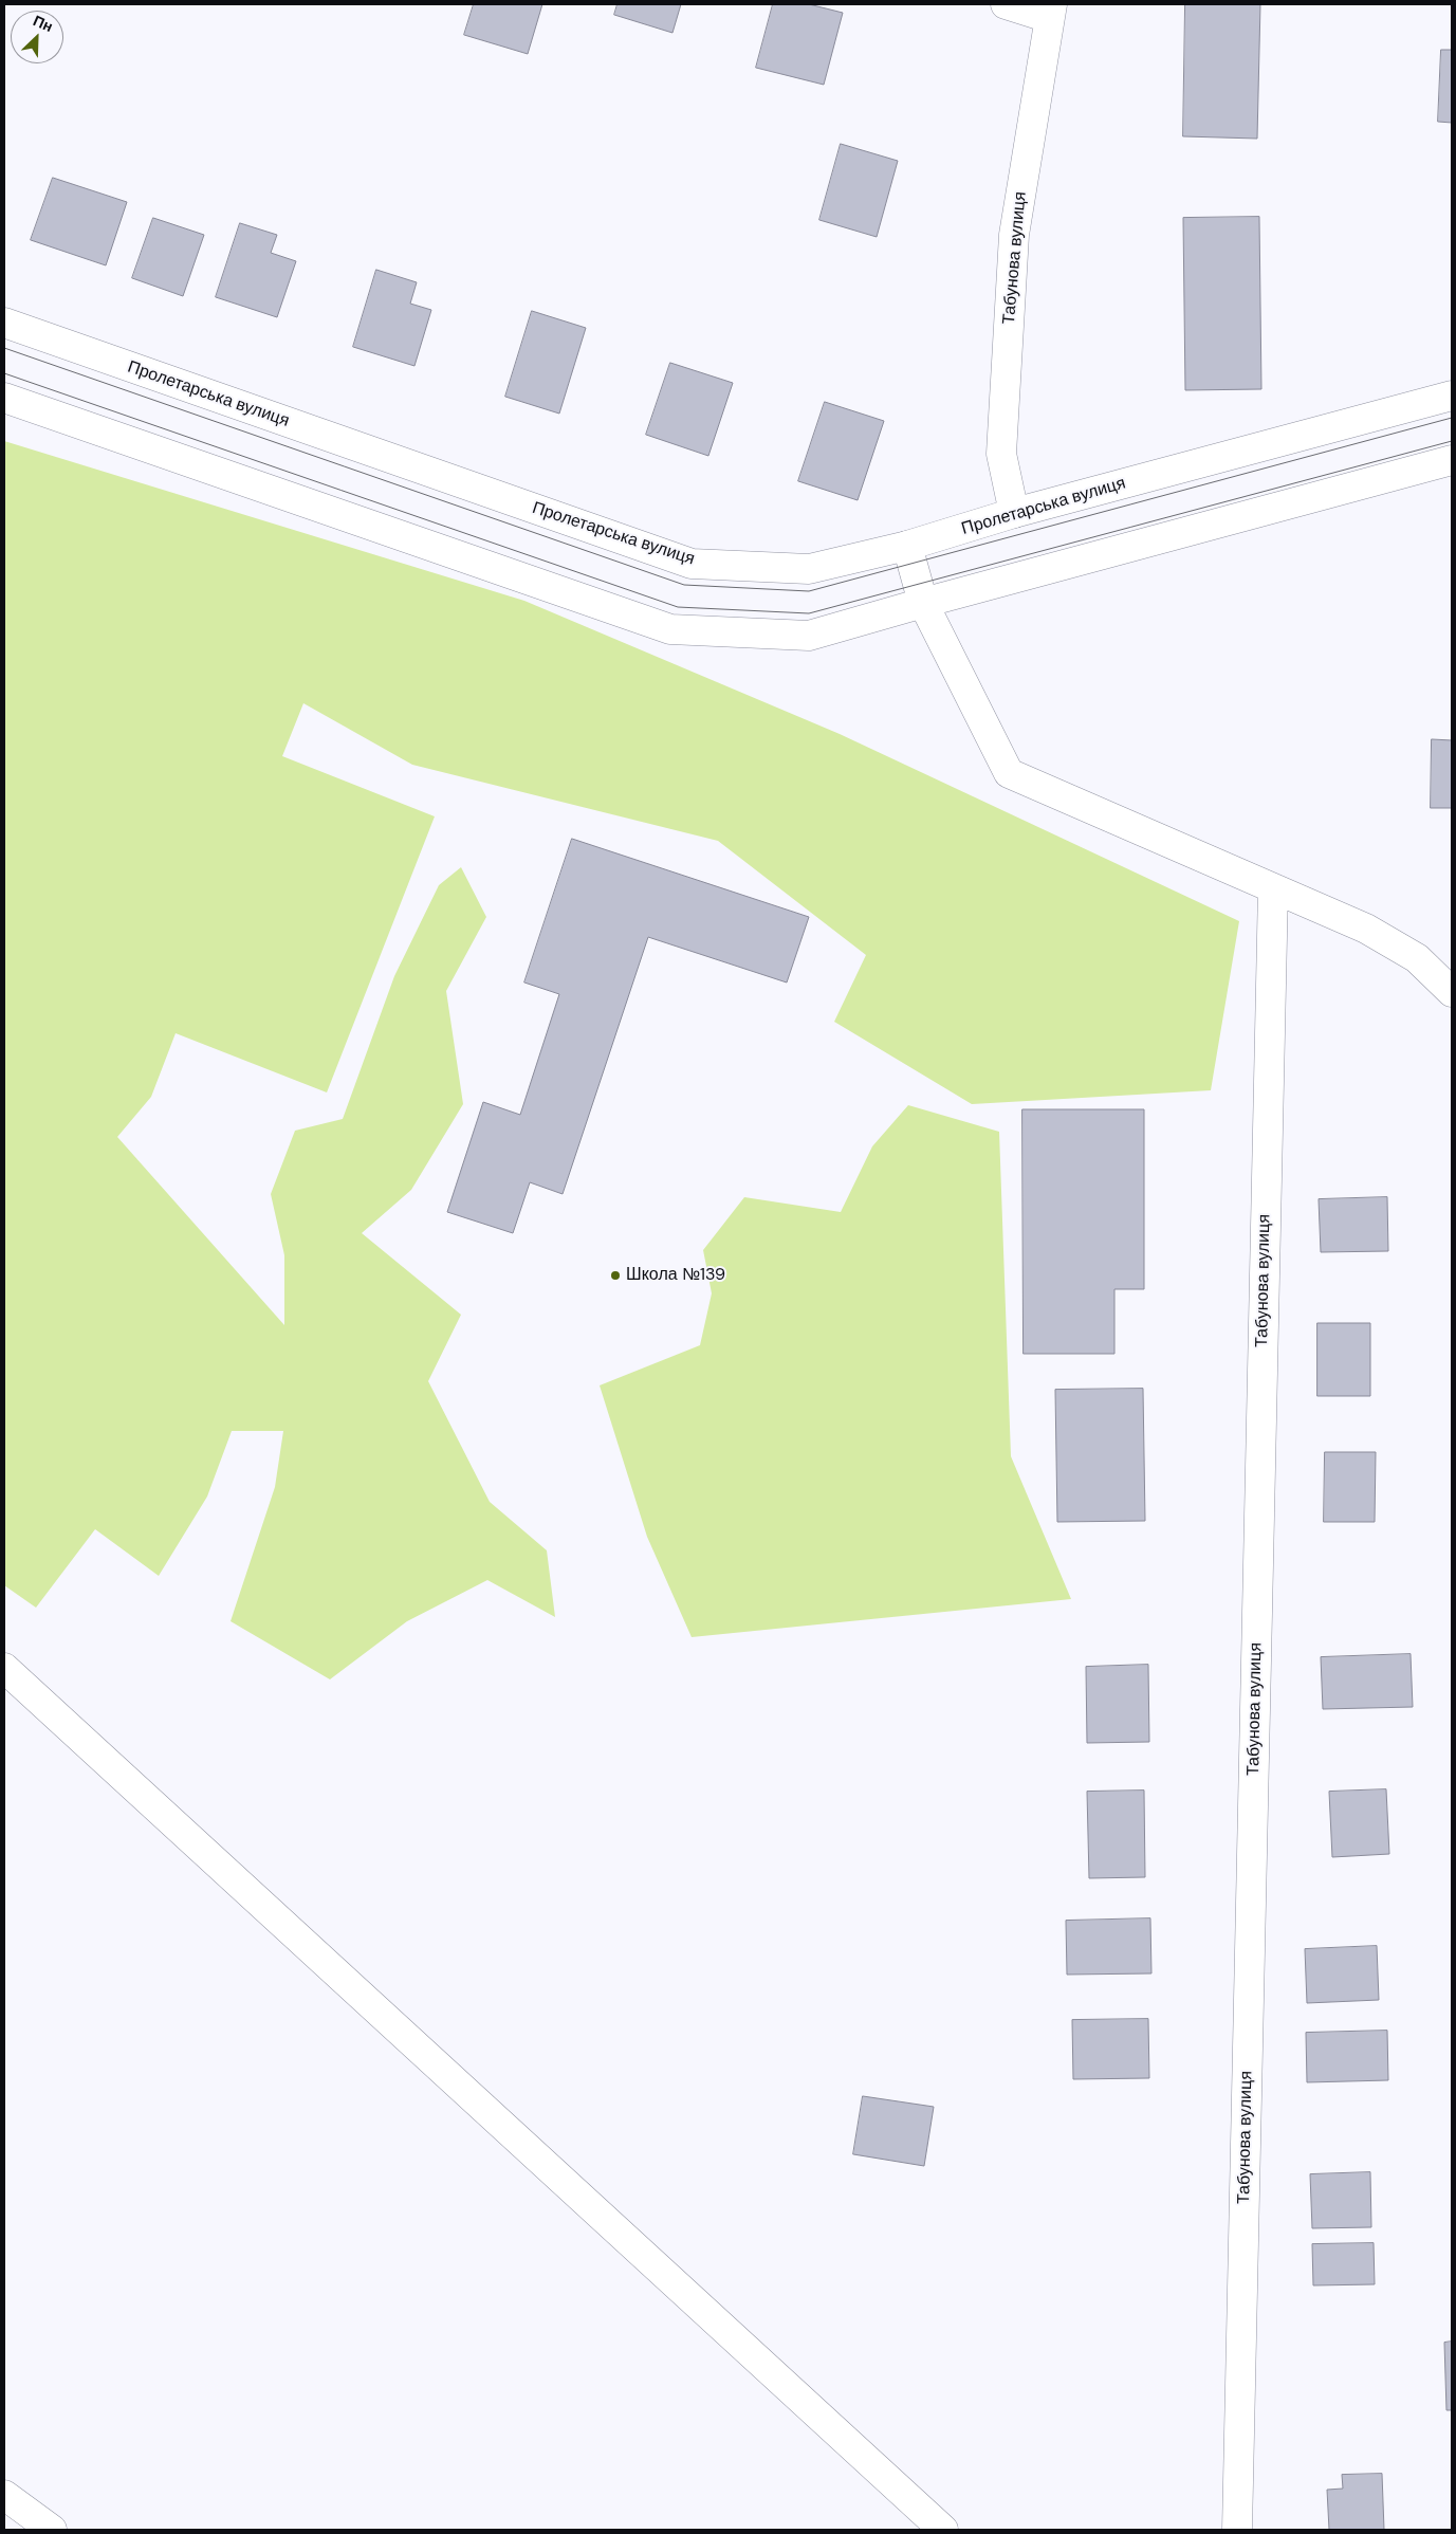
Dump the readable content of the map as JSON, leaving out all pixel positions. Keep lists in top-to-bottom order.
{
  "streets": {
    "main road": ["Табунова вулиця", "Пролетарська вулиця"]
  },
  "crossings": [
    ["Табунова вулиця", "Пролетарська вулиця"]
  ],
  "places": ["Школа №139"],
  "north": "top right"
}
